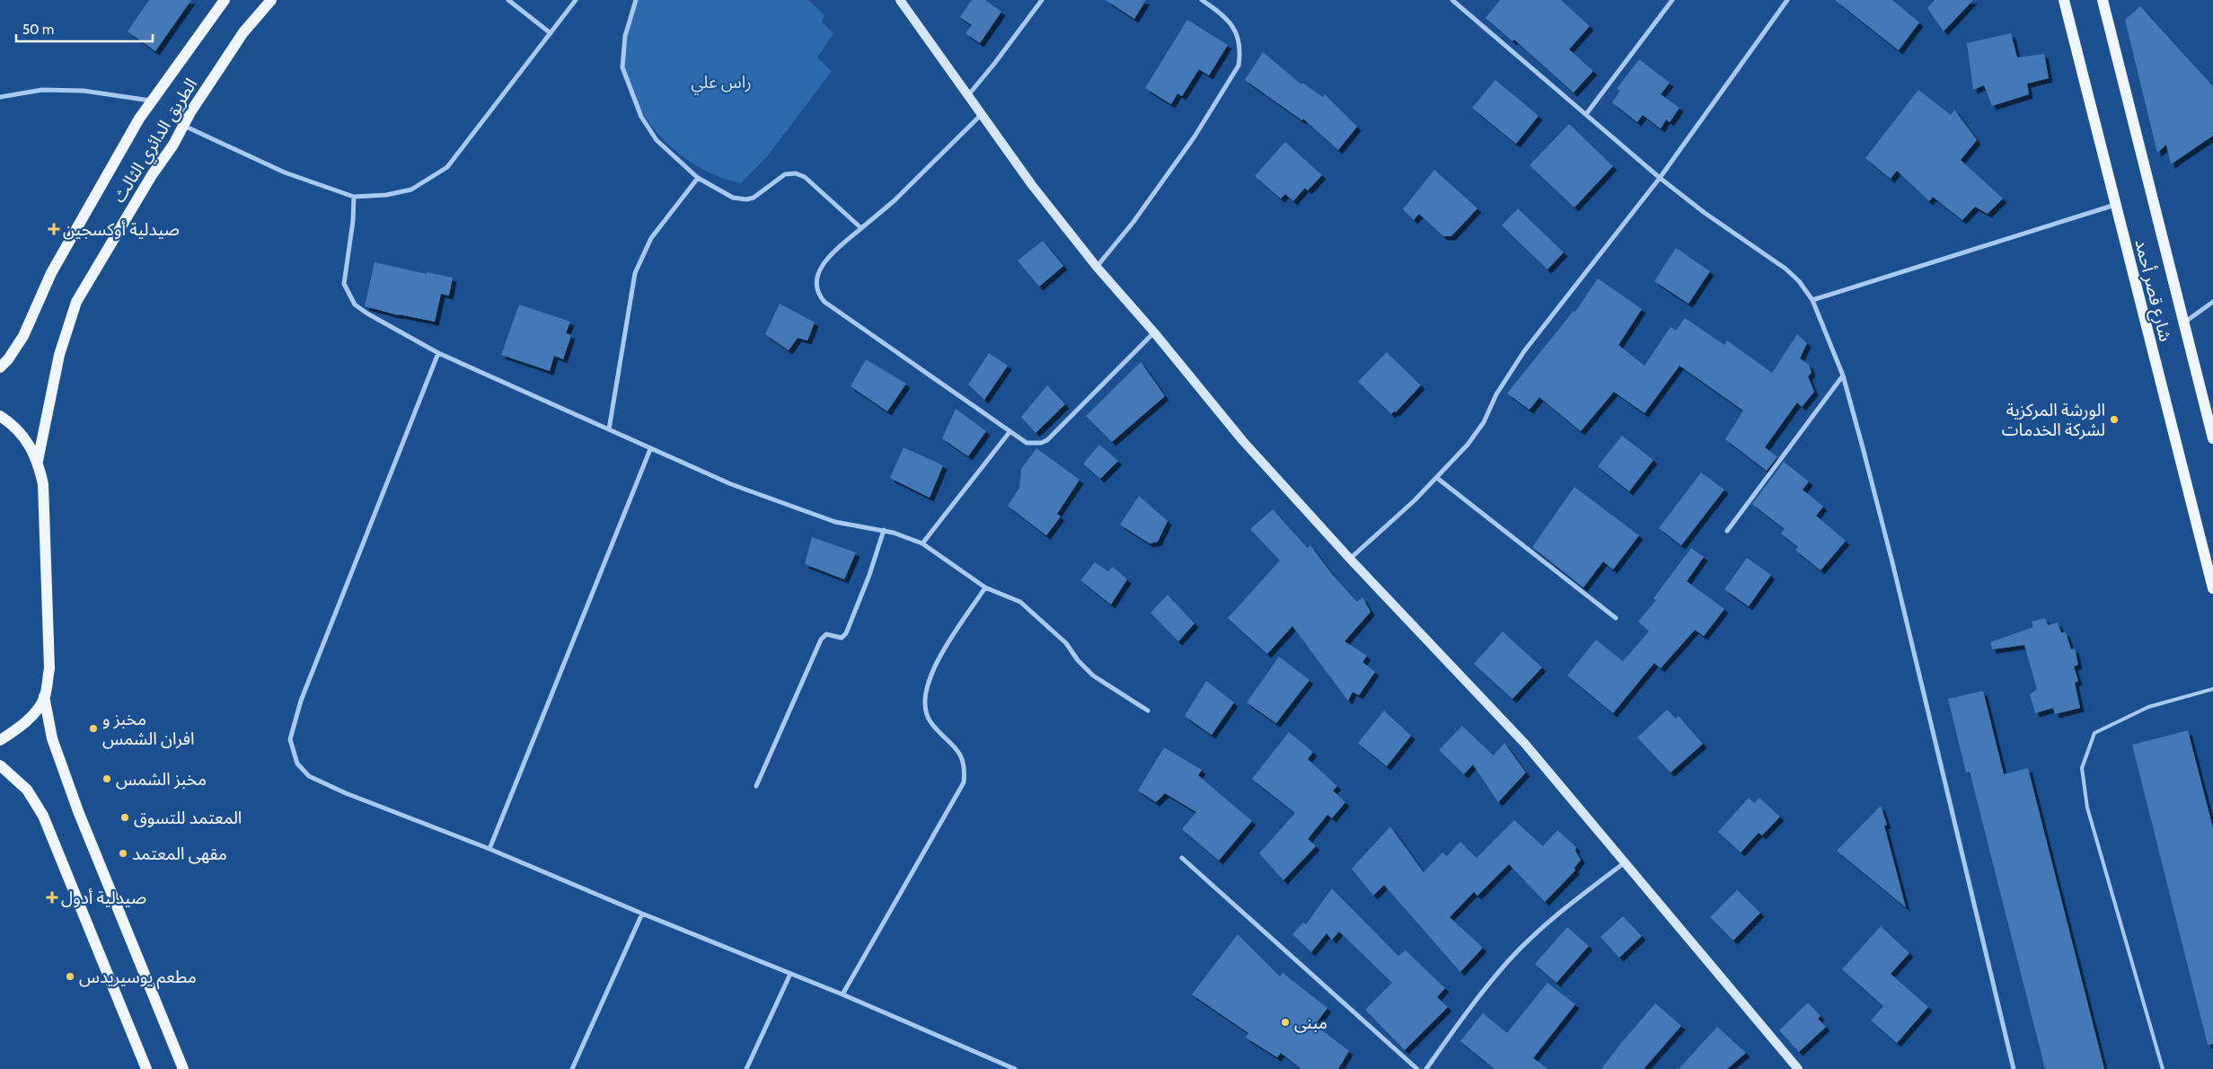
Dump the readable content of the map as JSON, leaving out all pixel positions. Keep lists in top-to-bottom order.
{
  "streets": {
    "main road": ["الطريق الدائري الثالث", "شارع قصر أحمد"]
  },
  "parks": ["راس علي"],
  "places": {
    "health": ["صيدلية أوكسجين", "صيدلية أدول"],
    "other": [
      "الورشة المركزية لشركة الخدمات",
      "مخبز و افران الشمس",
      "مخبز الشمس",
      "المعتمد للتسوق",
      "مقهى المعتمد",
      "مطعم يوسيريدس",
      "مبنى"
    ]
  },
  "scale_bar": "50 m"
}
